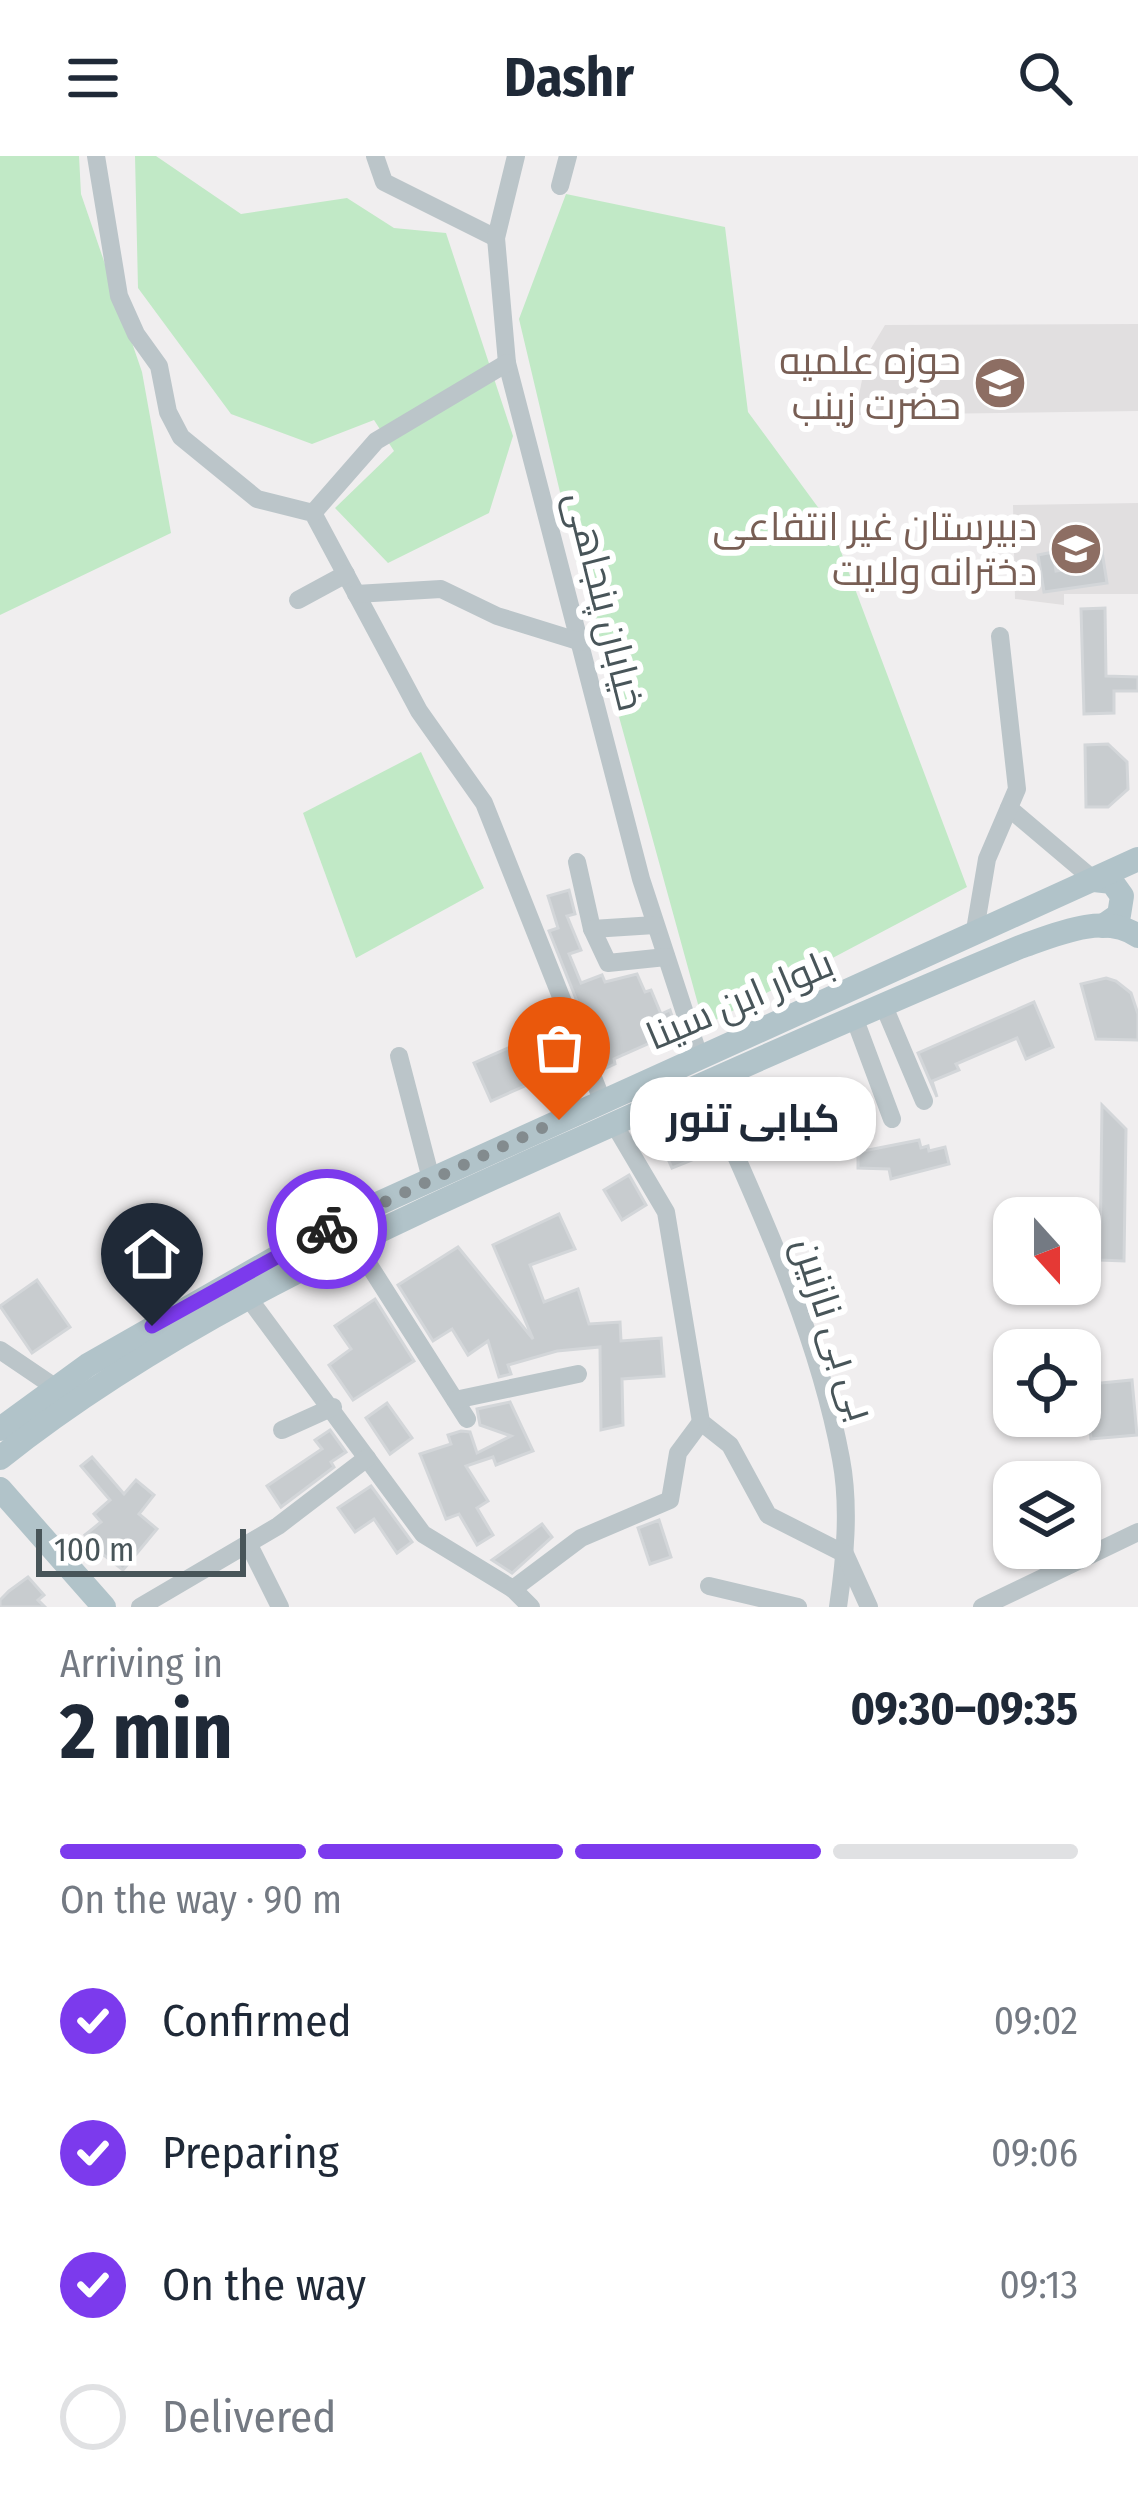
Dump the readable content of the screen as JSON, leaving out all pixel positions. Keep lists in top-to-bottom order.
{
  "streets": {
    "main road": ["بلوار ابن سینا"],
    "street": ["خیابان پنجاهی", "بی بی نازنین"]
  },
  "crossings": [
    ["خیابان پنجاهی", "بلوار ابن سینا"],
    ["بلوار ابن سینا", "بی بی نازنین"]
  ],
  "places": {
    "school or university": ["حوزه علمیه حضرت زینب", "دبیرستان غیر انتفاعی دخترانه ولایت"],
    "other": ["کبابی تنور"]
  },
  "scale_bar": "100 m",
  "north": "bottom",
  "page": {
    "header": "Dashr",
    "bubble": "کبابی تنور",
    "scale": "100 m",
    "heading": ["2 min", "Arriving in", "09:30–09:35"],
    "bar": "On the way · 90 m",
    "list": [
      ["Confirmed", "09:02"],
      ["Preparing", "09:06"],
      ["On the way", "09:13"],
      "Delivered"
    ]
  }
}
